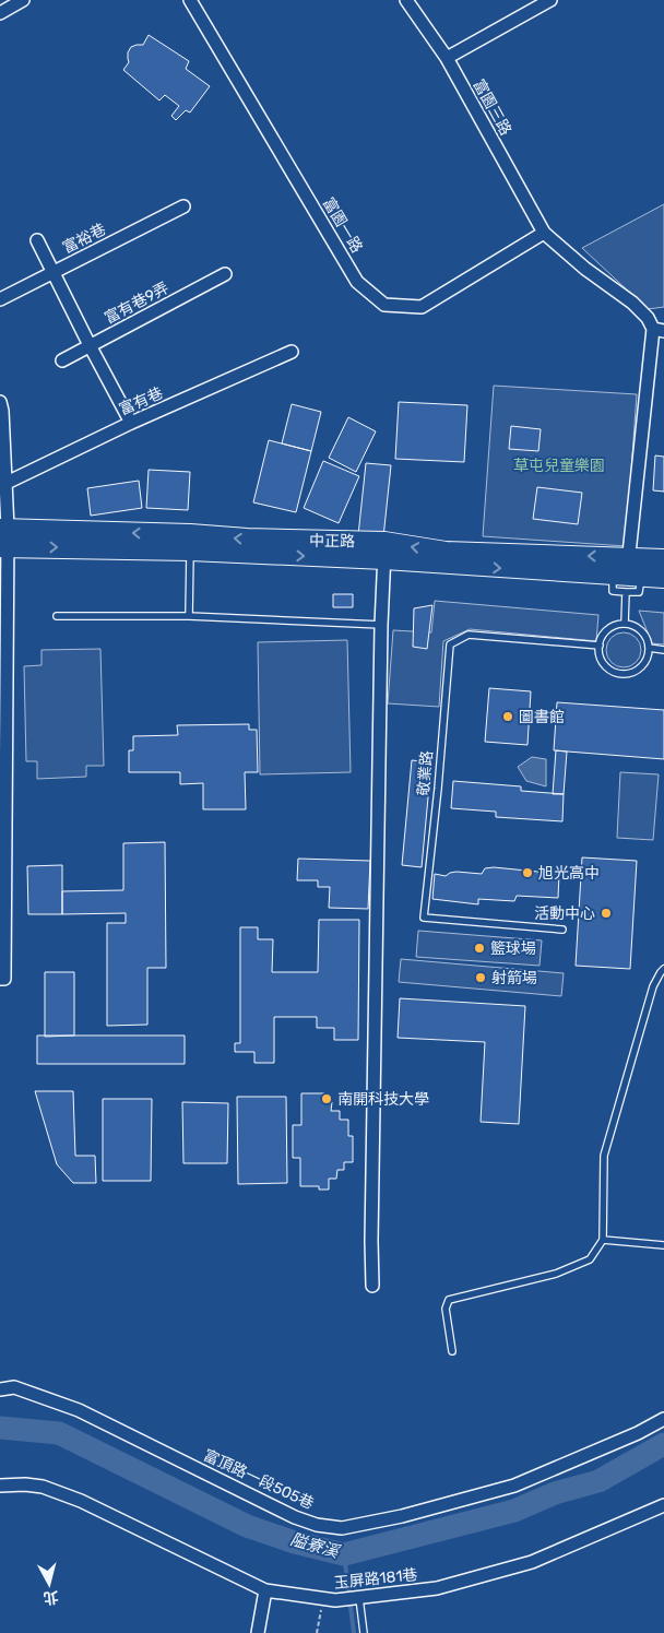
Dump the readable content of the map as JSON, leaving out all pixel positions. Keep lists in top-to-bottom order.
{
  "streets": {
    "main road": ["中正路"],
    "street": [
      "富園三路",
      "富園一路",
      "富裕巷",
      "富有巷9弄",
      "富有巷",
      "富頂路一段505巷",
      "玉屏路181巷"
    ],
    "lane": ["敬業路"]
  },
  "crossings": [
    ["富園三路", "富園一路"]
  ],
  "water": ["隘寮溪"],
  "parks": ["草屯兒童樂園"],
  "places": [
    "圖書館",
    "旭光高中",
    "活動中心",
    "籃球場",
    "射箭場",
    "南開科技大學"
  ],
  "north": "bottom"
}
